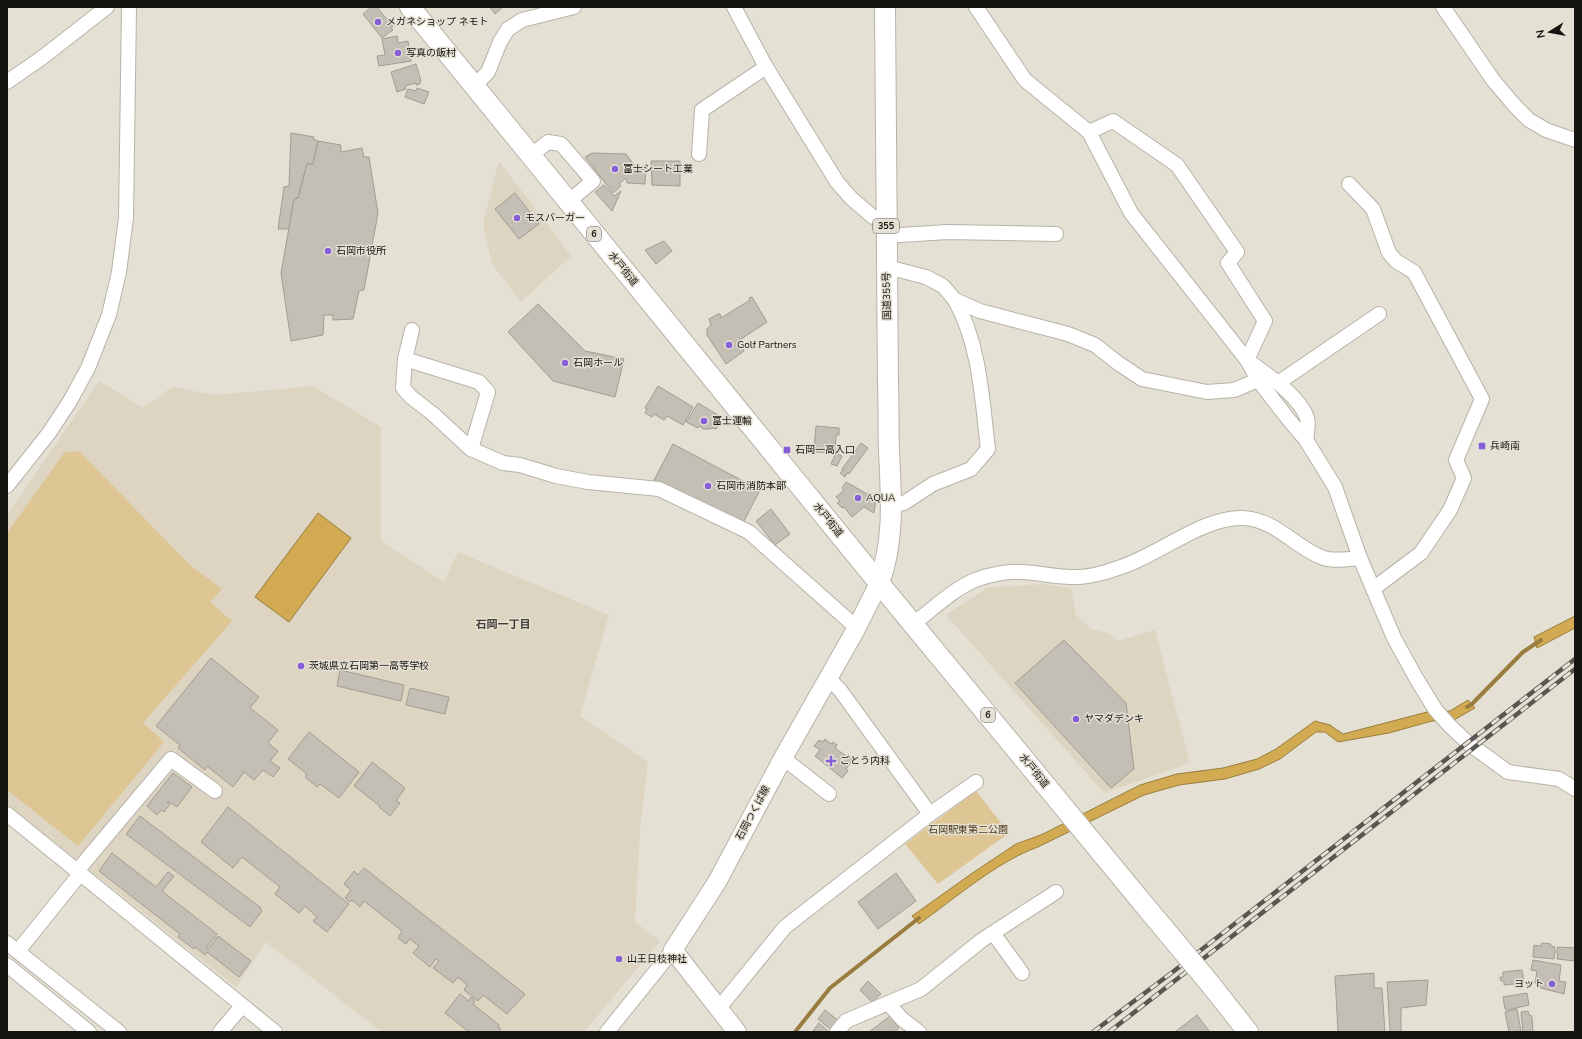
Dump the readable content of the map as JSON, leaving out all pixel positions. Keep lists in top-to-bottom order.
{
  "streets": {
    "highway": [
      "355",
      "6",
      "水戸街道",
      "国道355号"
    ],
    "main road": ["石岡つくば線"]
  },
  "crossings": [
    ["水戸街道", "国道355号"],
    ["水戸街道", "石岡つくば線"],
    ["国道355号", "石岡つくば線"]
  ],
  "districts": ["石岡一丁目"],
  "parks": ["石岡駅東第二公園"],
  "places": {
    "other": [
      "メガネショップ ネモト",
      "写真の飯村",
      "富士シート工業",
      "モスバーガー",
      "石岡市役所",
      "Golf Partners",
      "石岡ホール",
      "富士運輸",
      "石岡市消防本部",
      "AQUA",
      "茨城県立石岡第一高等学校",
      "ヤマダデンキ",
      "山王日枝神社",
      "ヨット"
    ],
    "transit": ["兵崎南", "石岡一高入口"],
    "health": ["ごとう内科"]
  },
  "north": "left"
}
